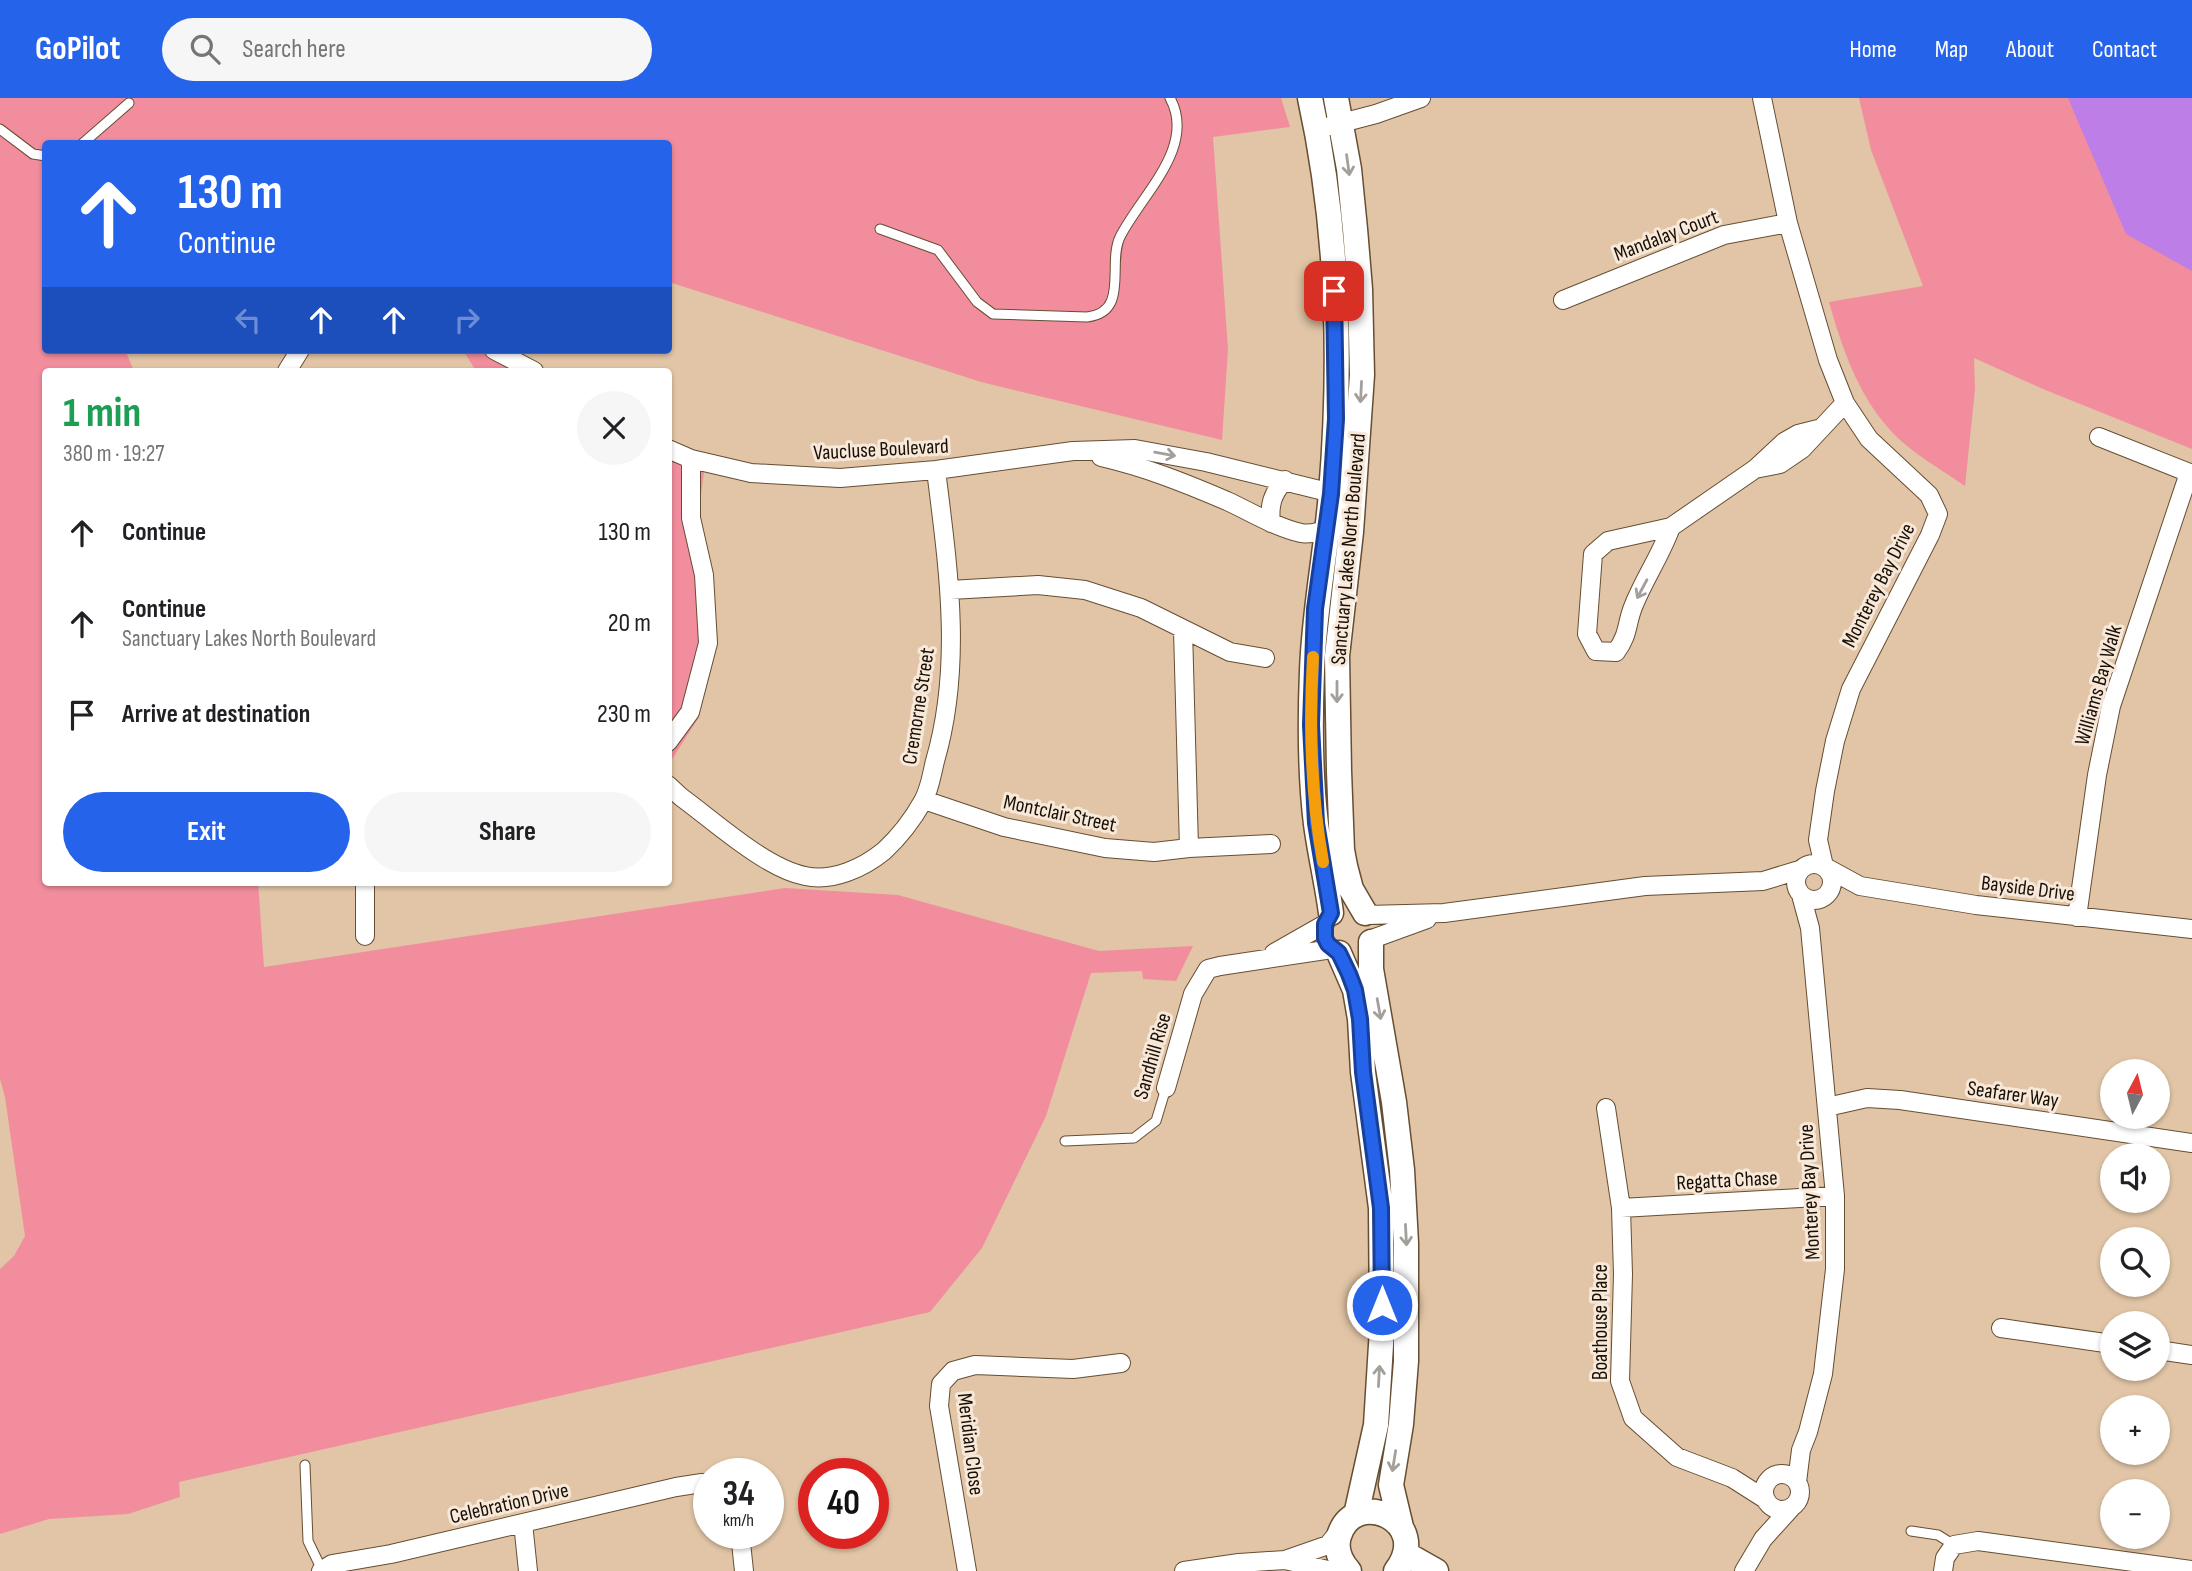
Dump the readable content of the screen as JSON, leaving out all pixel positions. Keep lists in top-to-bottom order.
{
  "streets": {
    "street": [
      "Mandalay Court",
      "Vaucluse Boulevard",
      "Sanctuary Lakes North Boulevard",
      "Monterey Bay Drive",
      "Williams Bay Walk",
      "Cremorne Street",
      "Montclair Street",
      "Bayside Drive",
      "Sandhill Rise",
      "Seafarer Way",
      "Regatta Chase",
      "Boathouse Place",
      "Meridian Close",
      "Celebration Drive"
    ]
  },
  "crossings": [
    ["Mandalay Court", "Monterey Bay Drive"],
    ["Vaucluse Boulevard", "Sanctuary Lakes North Boulevard"],
    ["Vaucluse Boulevard", "Cremorne Street"],
    ["Sanctuary Lakes North Boulevard", "Sandhill Rise"],
    ["Monterey Bay Drive", "Bayside Drive"],
    ["Monterey Bay Drive", "Seafarer Way"],
    ["Monterey Bay Drive", "Regatta Chase"],
    ["Monterey Bay Drive", "Boathouse Place"],
    ["Williams Bay Walk", "Bayside Drive"],
    ["Cremorne Street", "Montclair Street"],
    ["Regatta Chase", "Boathouse Place"]
  ],
  "north": "top",
  "page": {
    "header": "GoPilot",
    "search": "Search here",
    "nav": [
      "Home",
      "Map",
      "About",
      "Contact"
    ],
    "turn": ["130 m", "Continue"],
    "heading": ["1 min", "380 m · 19:27"],
    "list": [
      {
        "name": "Continue",
        "value": "130 m"
      },
      {
        "name": "Continue",
        "note": "Sanctuary Lakes North Boulevard",
        "value": "20 m"
      },
      {
        "name": "Arrive at destination",
        "value": "230 m"
      }
    ],
    "buttons": ["Exit", "Share"],
    "map_buttons": ["+", "−"],
    "speed": "34 km/h",
    "limit": "40"
  }
}
